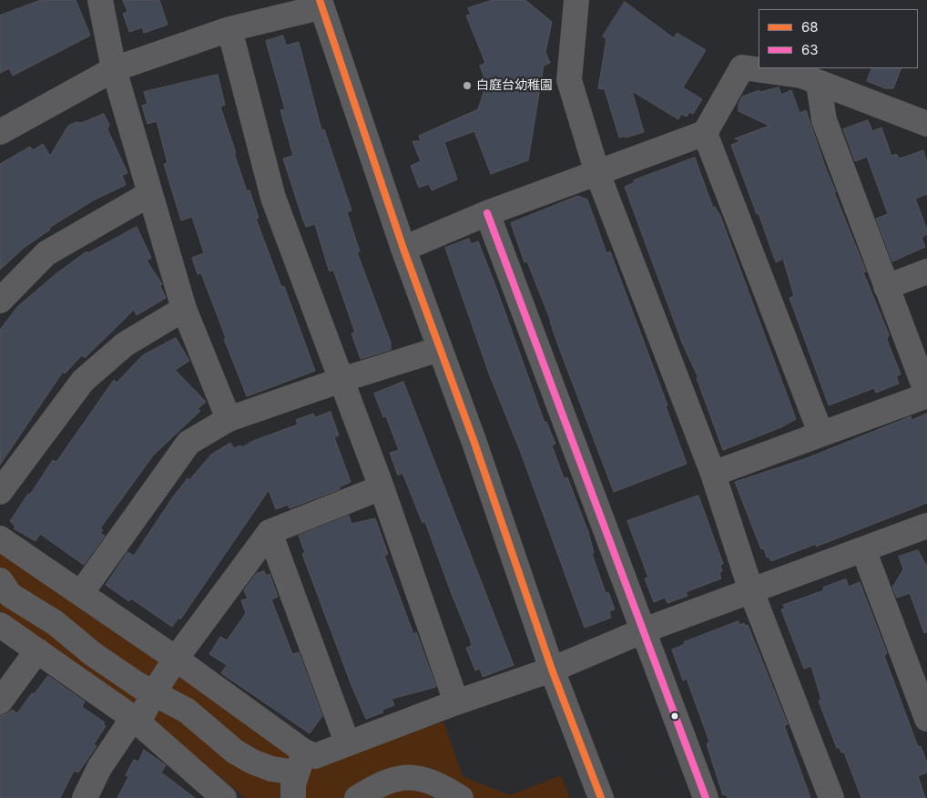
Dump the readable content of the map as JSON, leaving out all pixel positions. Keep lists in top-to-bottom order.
{
  "places": ["白庭台幼稚園"],
  "lines": ["transit line 68", "transit line 63"],
  "legend": ["68", "63"]
}
